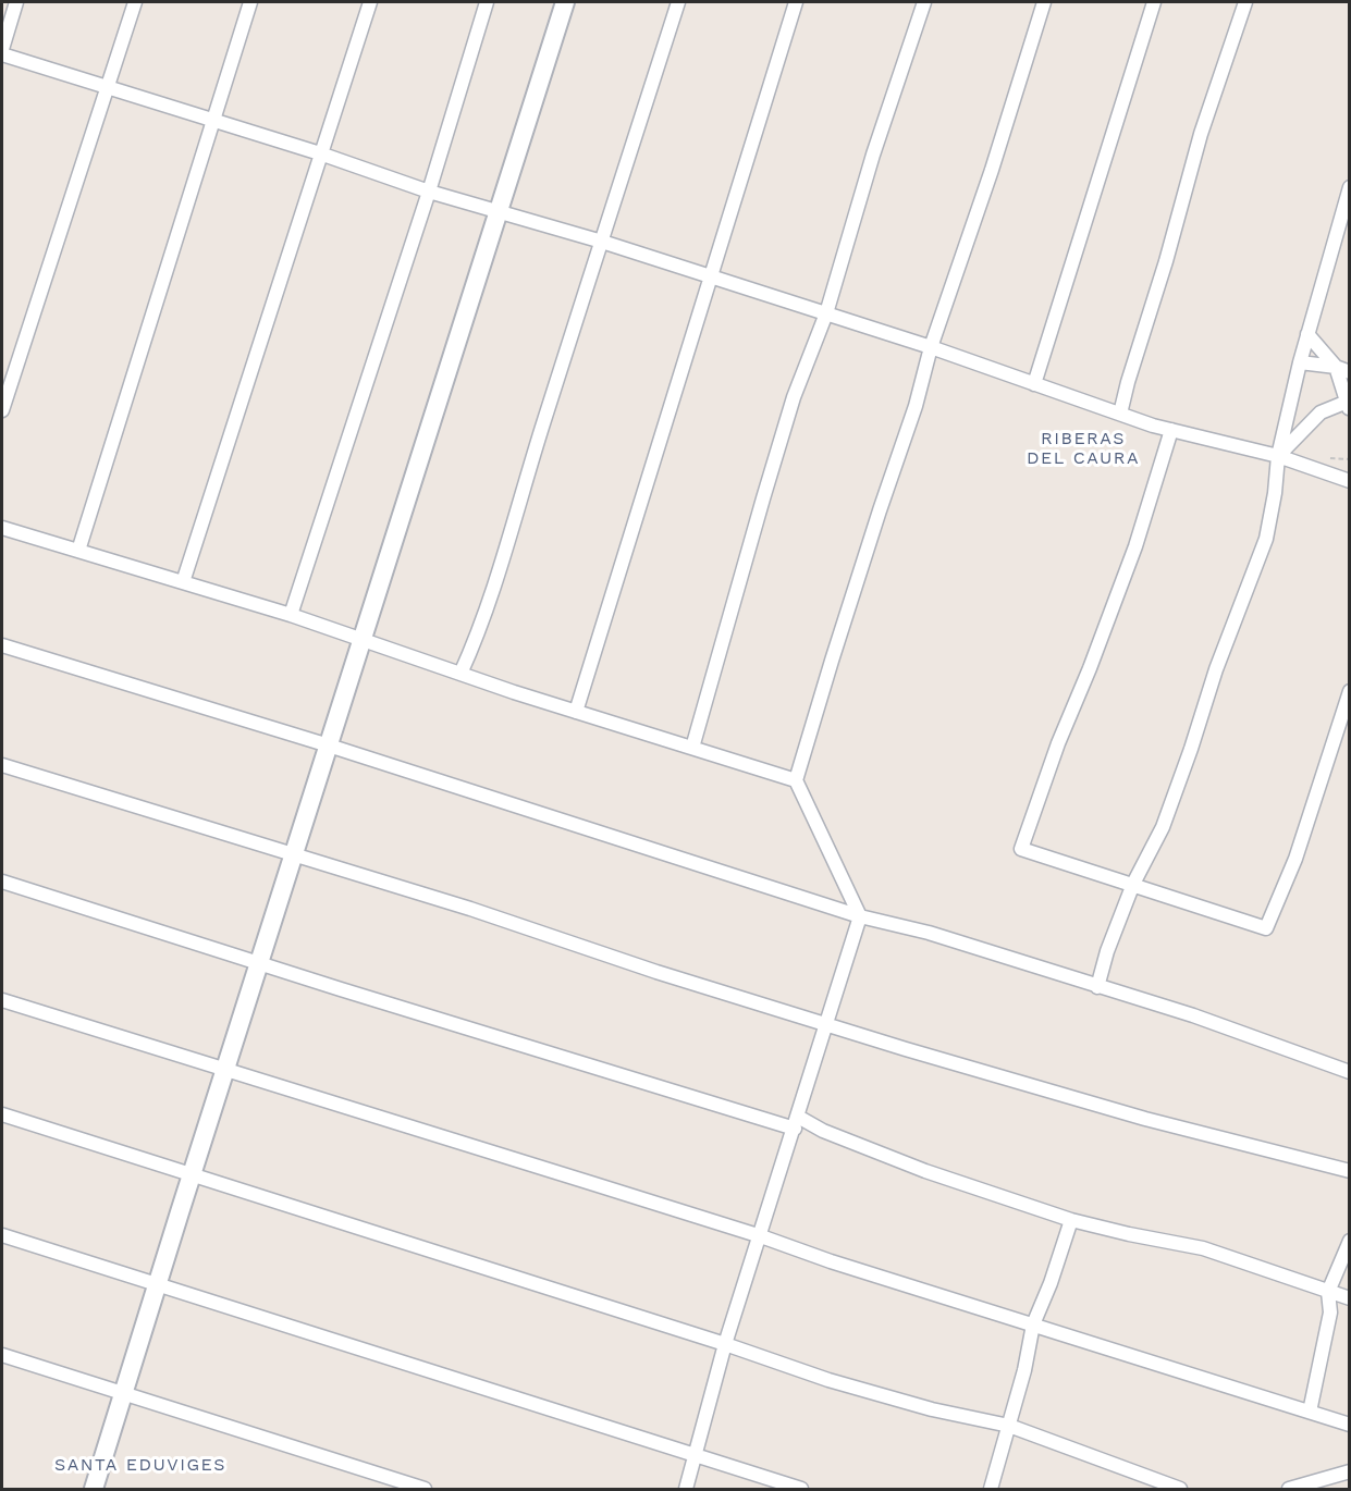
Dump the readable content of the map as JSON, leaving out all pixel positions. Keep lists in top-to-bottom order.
{
  "districts": ["RIBERAS DEL CAURA", "SANTA EDUVIGES"]
}
